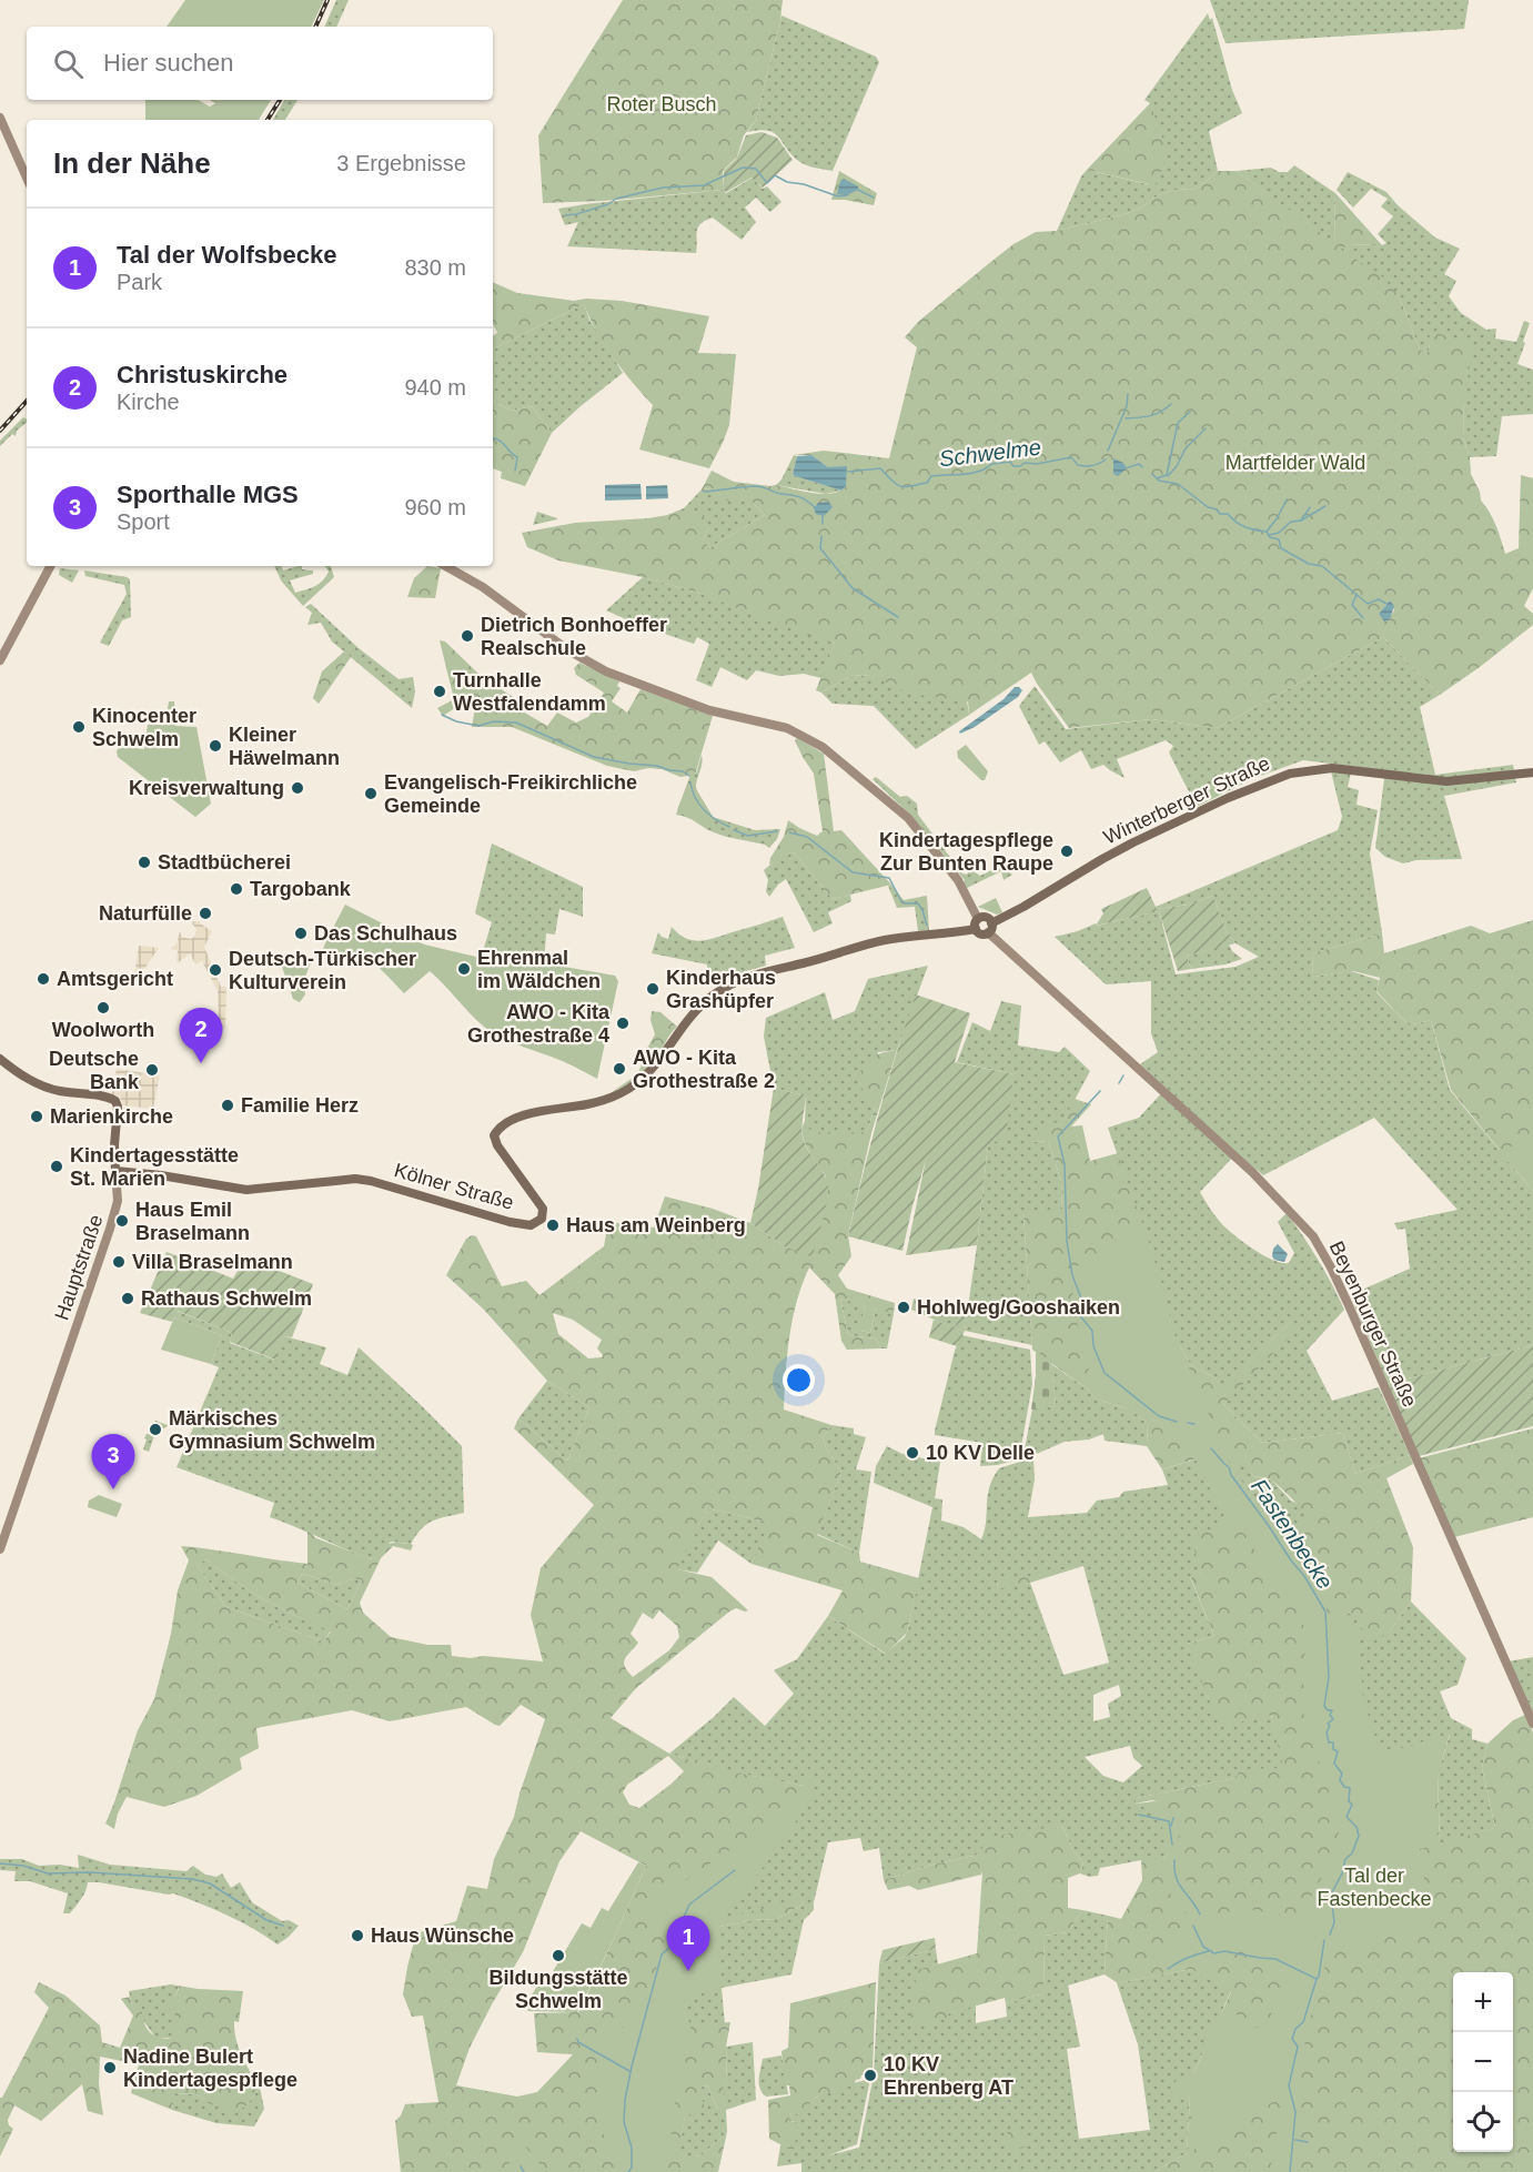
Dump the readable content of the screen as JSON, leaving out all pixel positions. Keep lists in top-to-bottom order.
{
  "streets": {
    "main road": [
      "Winterberger Straße",
      "Kölner Straße",
      "Hauptstraße",
      "Beyenburger Straße"
    ]
  },
  "crossings": [
    ["Winterberger Straße", "Beyenburger Straße"],
    ["Kölner Straße", "Hauptstraße"]
  ],
  "water": ["Schwelme", "Fastenbecke"],
  "parks": ["Roter Busch", "Martfelder Wald", "Tal der Fastenbecke"],
  "places": [
    "Dietrich Bonhoeffer Realschule",
    "Turnhalle Westfalendamm",
    "Kinocenter Schwelm",
    "Kleiner Häwelmann",
    "Kreisverwaltung",
    "Evangelisch-Freikirchliche Gemeinde",
    "Kindertagespflege Zur Bunten Raupe",
    "Stadtbücherei",
    "Targobank",
    "Naturfülle",
    "Das Schulhaus",
    "Ehrenmal im Wäldchen",
    "Deutsch-Türkischer Kulturverein",
    "Amtsgericht",
    "Kinderhaus Grashüpfer",
    "Woolworth",
    "AWO - Kita Grothestraße 4",
    "AWO - Kita Grothestraße 2",
    "Deutsche Bank",
    "Familie Herz",
    "Marienkirche",
    "Kindertagesstätte St. Marien",
    "Haus Emil Braselmann",
    "Haus am Weinberg",
    "Villa Braselmann",
    "Rathaus Schwelm",
    "Hohlweg/Gooshaiken",
    "Märkisches Gymnasium Schwelm",
    "10 KV Delle",
    "Haus Wünsche",
    "Bildungsstätte Schwelm",
    "Nadine Bulert Kindertagespflege",
    "10 KV Ehrenberg AT"
  ],
  "page": {
    "search": "Hier suchen",
    "heading": ["In der Nähe", "3 Ergebnisse"],
    "list": [
      {
        "mark": "1",
        "name": "Tal der Wolfsbecke",
        "note": "Park",
        "value": "830 m"
      },
      {
        "mark": "2",
        "name": "Christuskirche",
        "note": "Kirche",
        "value": "940 m"
      },
      {
        "mark": "3",
        "name": "Sporthalle MGS",
        "note": "Sport",
        "value": "960 m"
      }
    ],
    "pins": ["2", "3", "1"],
    "map_buttons": ["+", "−"]
  }
}
